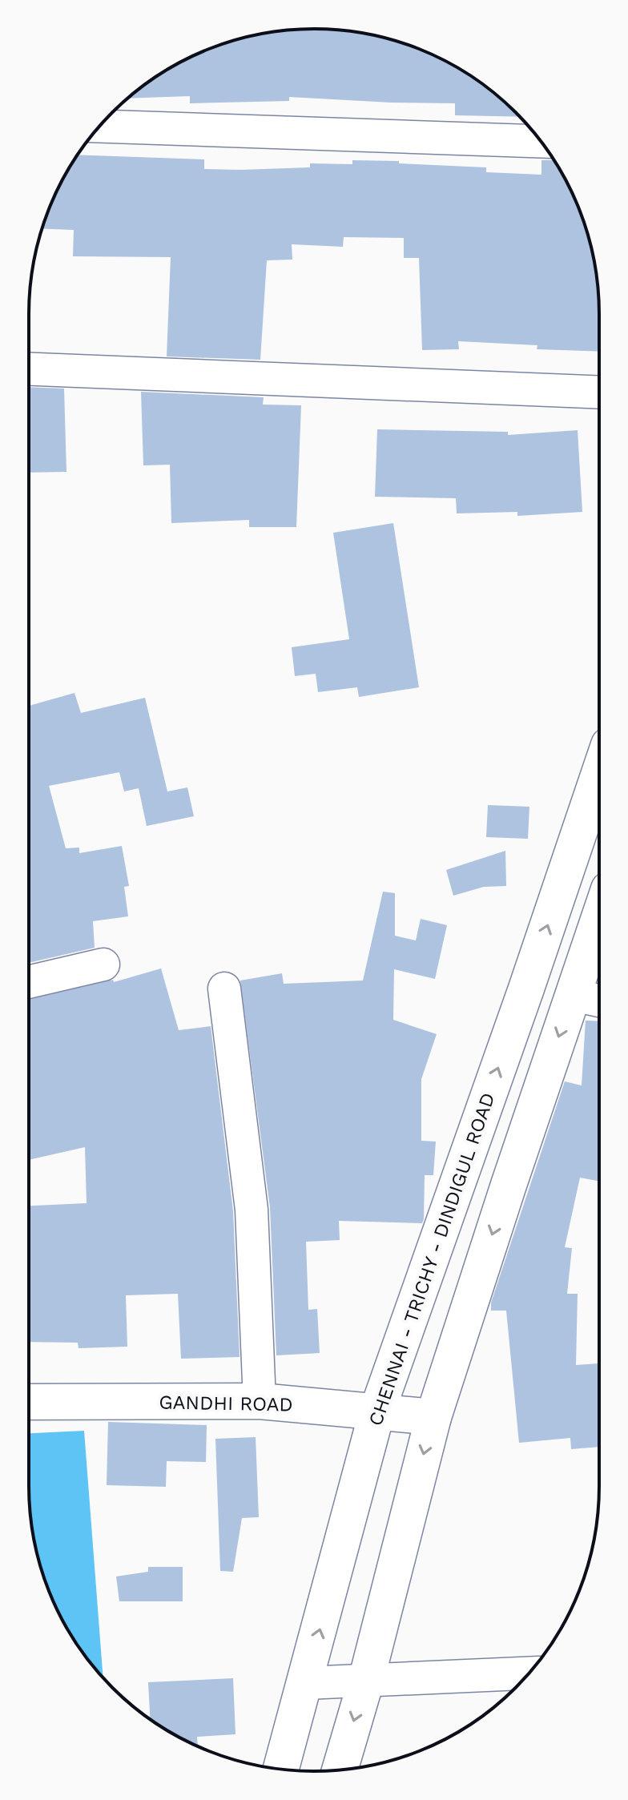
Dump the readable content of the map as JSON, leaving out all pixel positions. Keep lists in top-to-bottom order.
{
  "streets": {
    "main road": ["CHENNAI - TRICHY - DINDIGUL ROAD", "GANDHI ROAD"]
  },
  "crossings": [
    ["CHENNAI - TRICHY - DINDIGUL ROAD", "GANDHI ROAD"]
  ]
}
